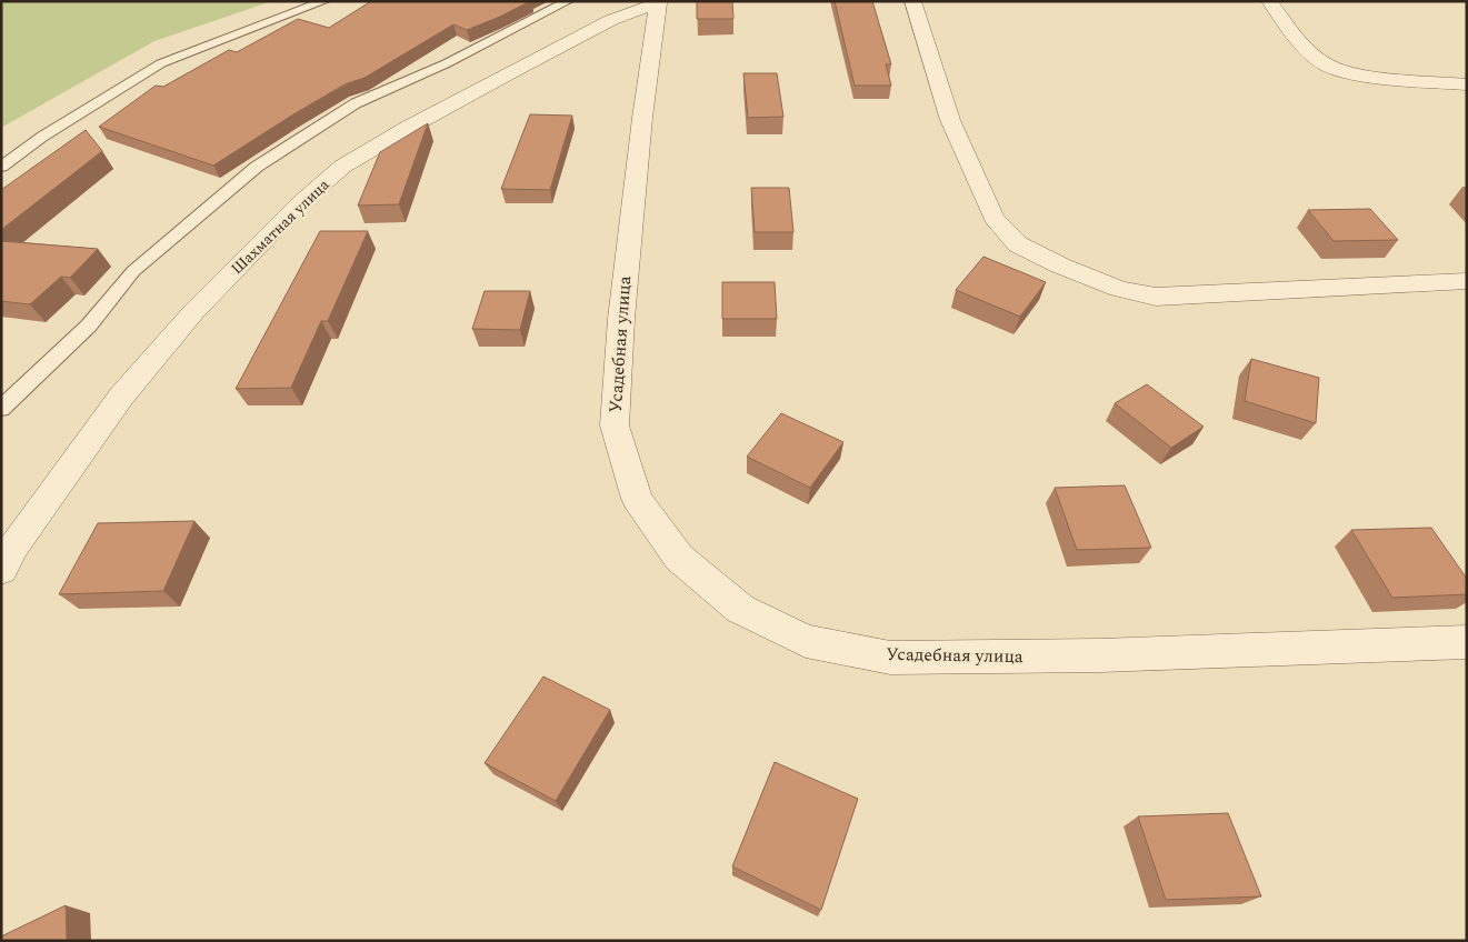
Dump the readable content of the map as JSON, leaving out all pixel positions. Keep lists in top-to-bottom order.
{
  "streets": {
    "street": ["Шахматная улица", "Усадебная улица"]
  },
  "crossings": [
    ["Шахматная улица", "Усадебная улица"]
  ]
}
